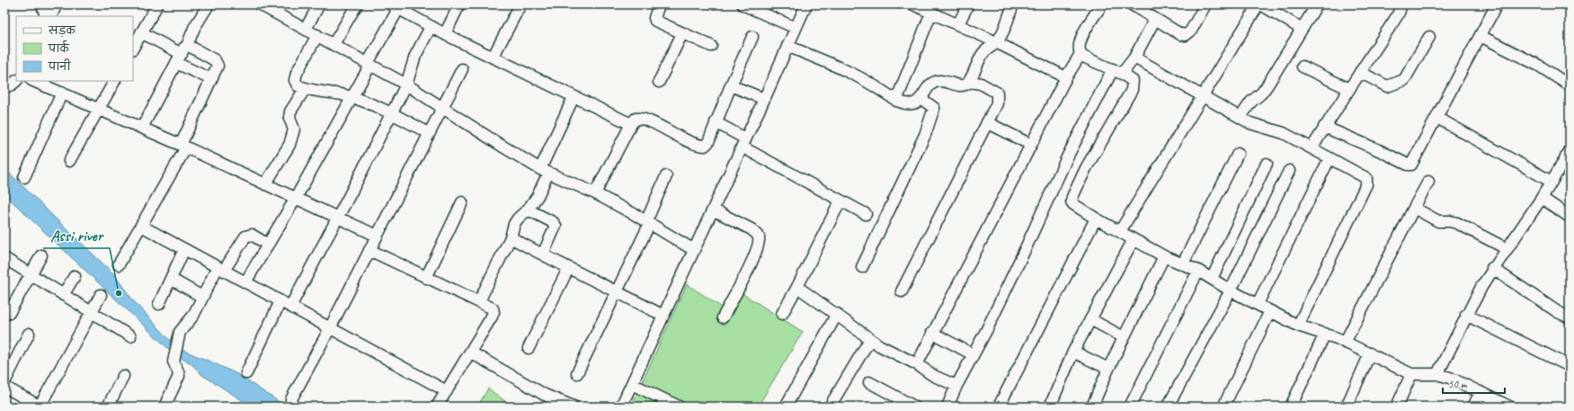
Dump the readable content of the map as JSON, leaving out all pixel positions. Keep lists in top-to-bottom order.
{
  "places": ["Assi river"],
  "legend": ["सड़क", "पार्क", "पानी"],
  "scale_bar": "50 m"
}
